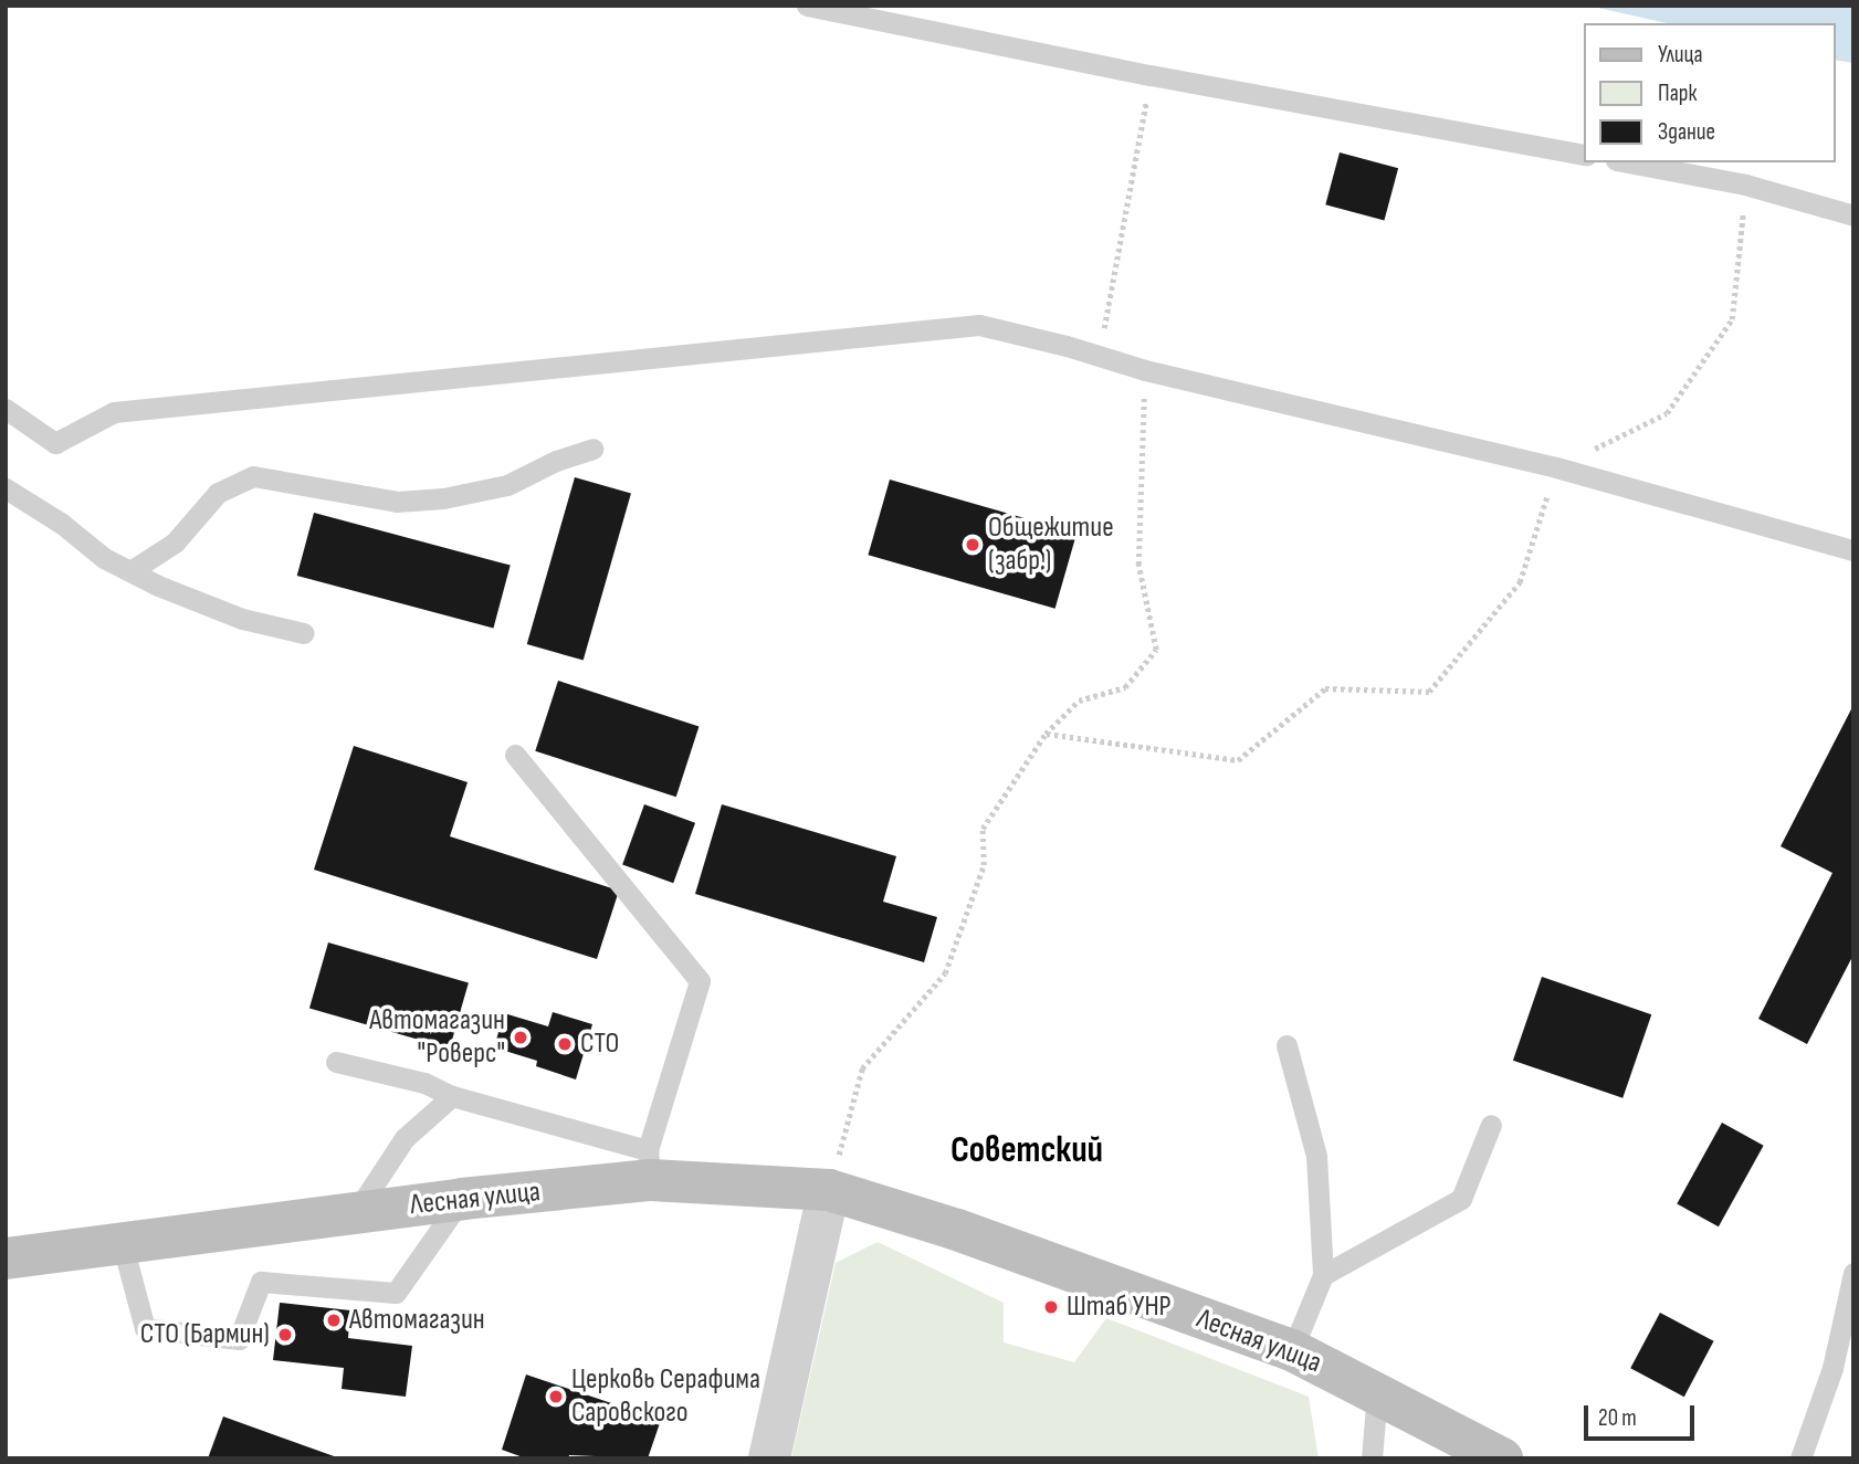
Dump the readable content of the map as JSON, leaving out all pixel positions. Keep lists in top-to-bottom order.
{
  "streets": {
    "main road": ["Лесная улица"]
  },
  "districts": ["Советский"],
  "places": [
    "Общежитие (забр.)",
    "Автомагазин \"Роверс\"",
    "СТО",
    "Штаб УНР",
    "Автомагазин",
    "СТО (Бармин)",
    "Церковь Серафима Саровского"
  ],
  "legend": ["Улица", "Парк", "Здание"],
  "scale_bar": "20 m"
}
